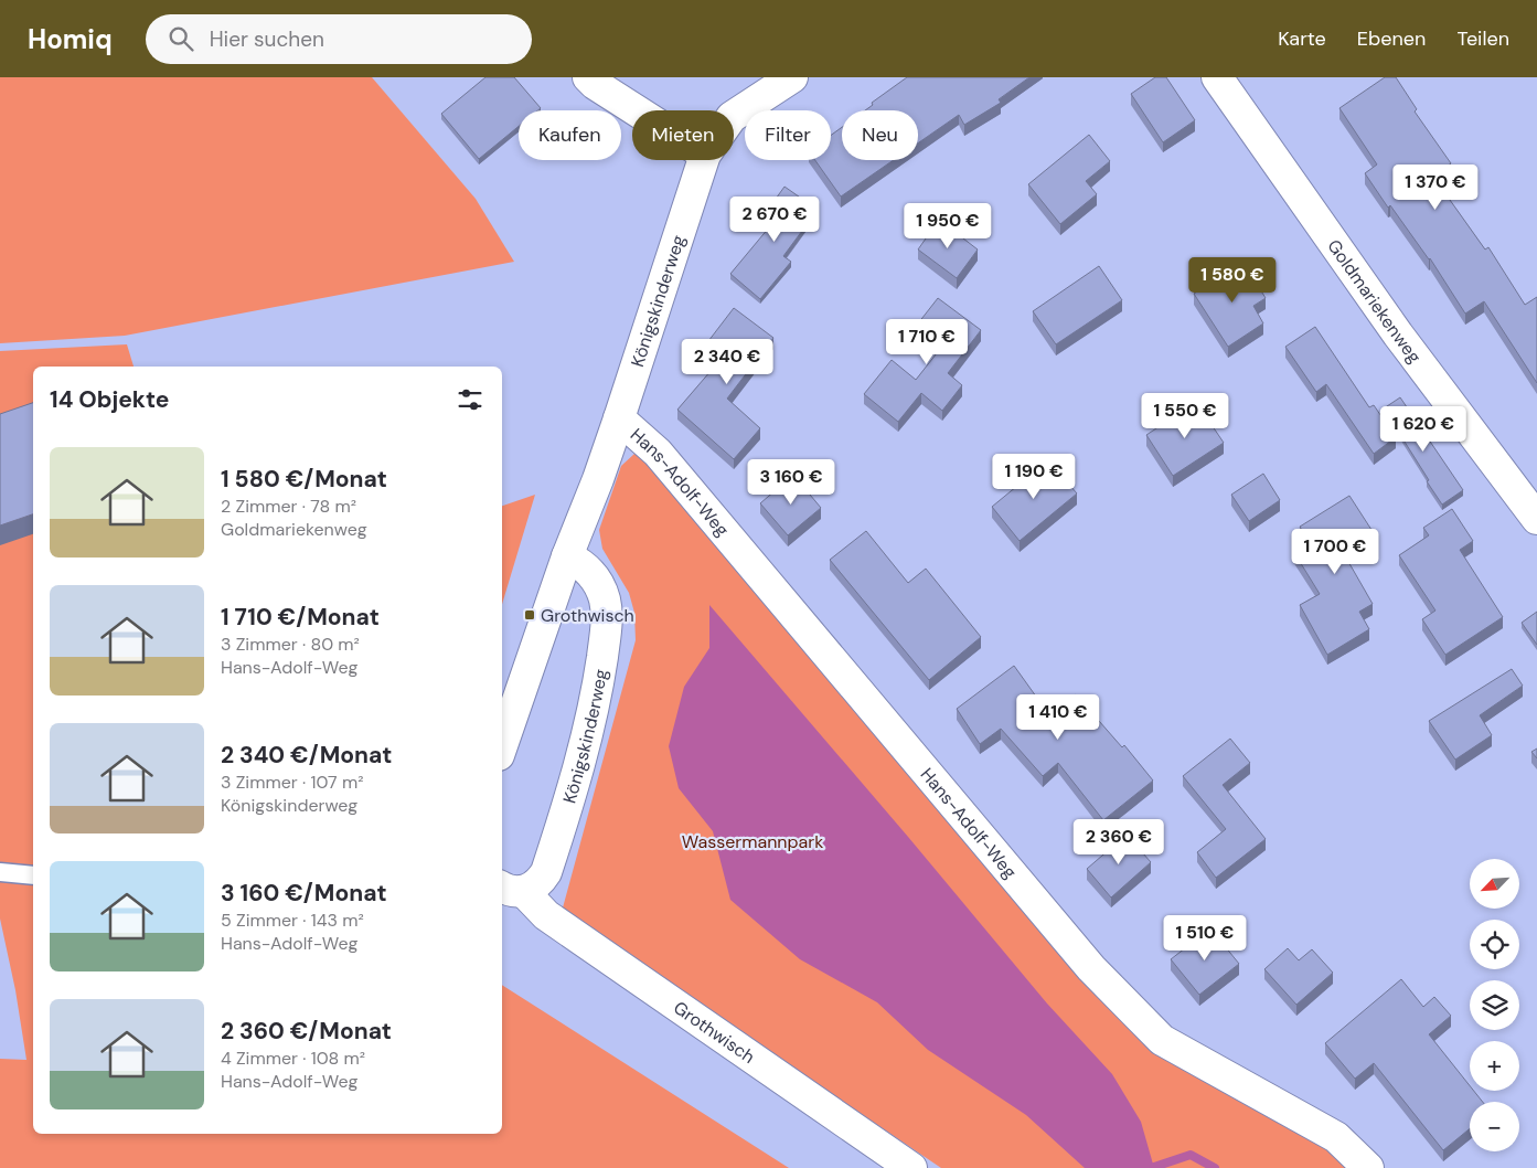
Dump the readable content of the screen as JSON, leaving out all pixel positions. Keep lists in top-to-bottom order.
{
  "streets": {
    "street": [
      "Königskinderweg",
      "Goldmariekenweg",
      "Hans-Adolf-Weg",
      "Grothwisch"
    ]
  },
  "crossings": [
    ["Königskinderweg", "Hans-Adolf-Weg"],
    ["Königskinderweg", "Grothwisch"]
  ],
  "parks": ["Wassermannpark"],
  "places": {
    "transit": ["Grothwisch"]
  },
  "north": "bottom left",
  "page": {
    "header": "Homiq",
    "search": "Hier suchen",
    "nav": ["Karte", "Ebenen", "Teilen"],
    "chip": [
      "Kaufen",
      "Mieten",
      "Filter",
      "Neu"
    ],
    "price": [
      "1 370 €",
      "2 670 €",
      "1 950 €",
      "1 580 €",
      "1 710 €",
      "2 340 €",
      "1 550 €",
      "1 620 €",
      "1 190 €",
      "3 160 €",
      "1 700 €",
      "1 410 €",
      "2 360 €",
      "1 510 €"
    ],
    "heading": "14 Objekte",
    "list": [
      {
        "name": "1 580 €/Monat",
        "note": "2 Zimmer · 78 m² · Goldmariekenweg"
      },
      {
        "name": "1 710 €/Monat",
        "note": "3 Zimmer · 80 m² · Hans-Adolf-Weg"
      },
      {
        "name": "2 340 €/Monat",
        "note": "3 Zimmer · 107 m² · Königskinderweg"
      },
      {
        "name": "3 160 €/Monat",
        "note": "5 Zimmer · 143 m² · Hans-Adolf-Weg"
      },
      {
        "name": "2 360 €/Monat",
        "note": "4 Zimmer · 108 m² · Hans-Adolf-Weg"
      }
    ],
    "map_buttons": ["+", "−"]
  }
}
